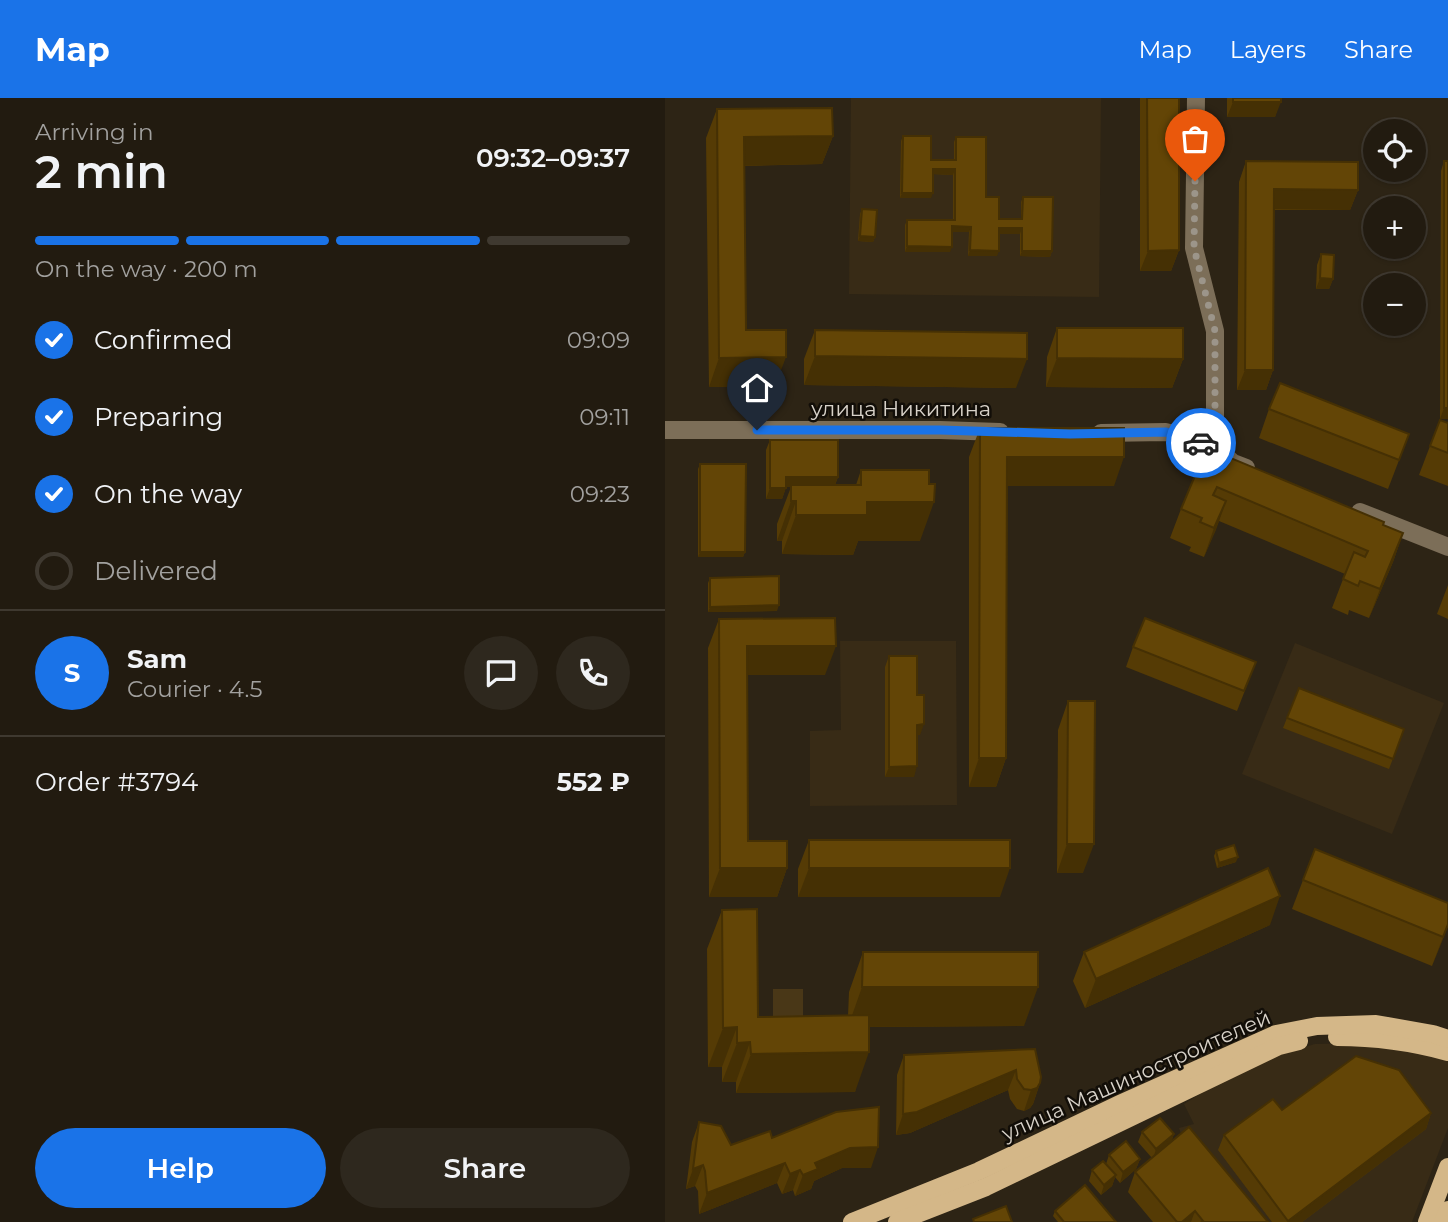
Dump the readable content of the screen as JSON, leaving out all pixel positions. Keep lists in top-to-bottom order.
{
  "streets": {
    "main road": ["улица Машиностроителей"],
    "street": ["улица Никитина"]
  },
  "page": {
    "header": "Map",
    "nav": ["Map", "Layers", "Share"],
    "heading": ["2 min", "Arriving in", "09:32–09:37"],
    "panel": [
      "Sam",
      "Courier · 4.5",
      "Order #3794",
      "552 ₽"
    ],
    "map_buttons": ["+", "−"],
    "bar": "On the way · 200 m",
    "list": [
      ["Confirmed", "09:09"],
      ["Preparing", "09:11"],
      ["On the way", "09:23"],
      "Delivered"
    ],
    "round": "S",
    "buttons": ["Help", "Share"]
  }
}
